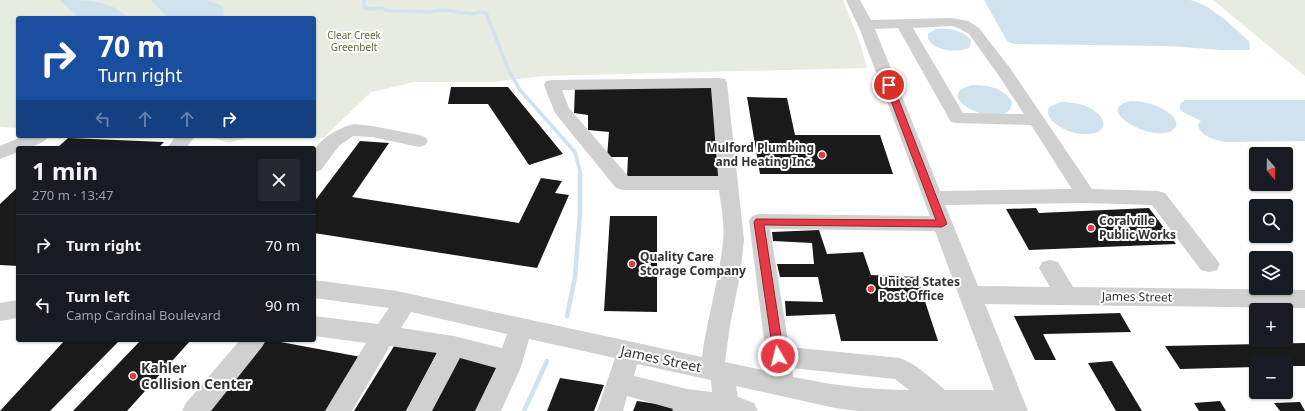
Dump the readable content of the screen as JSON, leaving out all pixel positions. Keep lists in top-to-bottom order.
{
  "streets": {
    "street": ["James Street"]
  },
  "parks": ["Clear Creek Greenbelt"],
  "places": [
    "Mulford Plumbing and Heating Inc.",
    "Coralville Public Works",
    "Quality Care Storage Company",
    "United States Post Office",
    "Kahler Collision Center"
  ],
  "north": "bottom",
  "page": {
    "turn": ["70 m", "Turn right"],
    "heading": ["1 min", "270 m · 13:47"],
    "map_buttons": ["+", "−"],
    "list": [
      {
        "name": "Turn right",
        "value": "70 m"
      },
      {
        "name": "Turn left",
        "note": "Camp Cardinal Boulevard",
        "value": "90 m"
      }
    ]
  }
}
